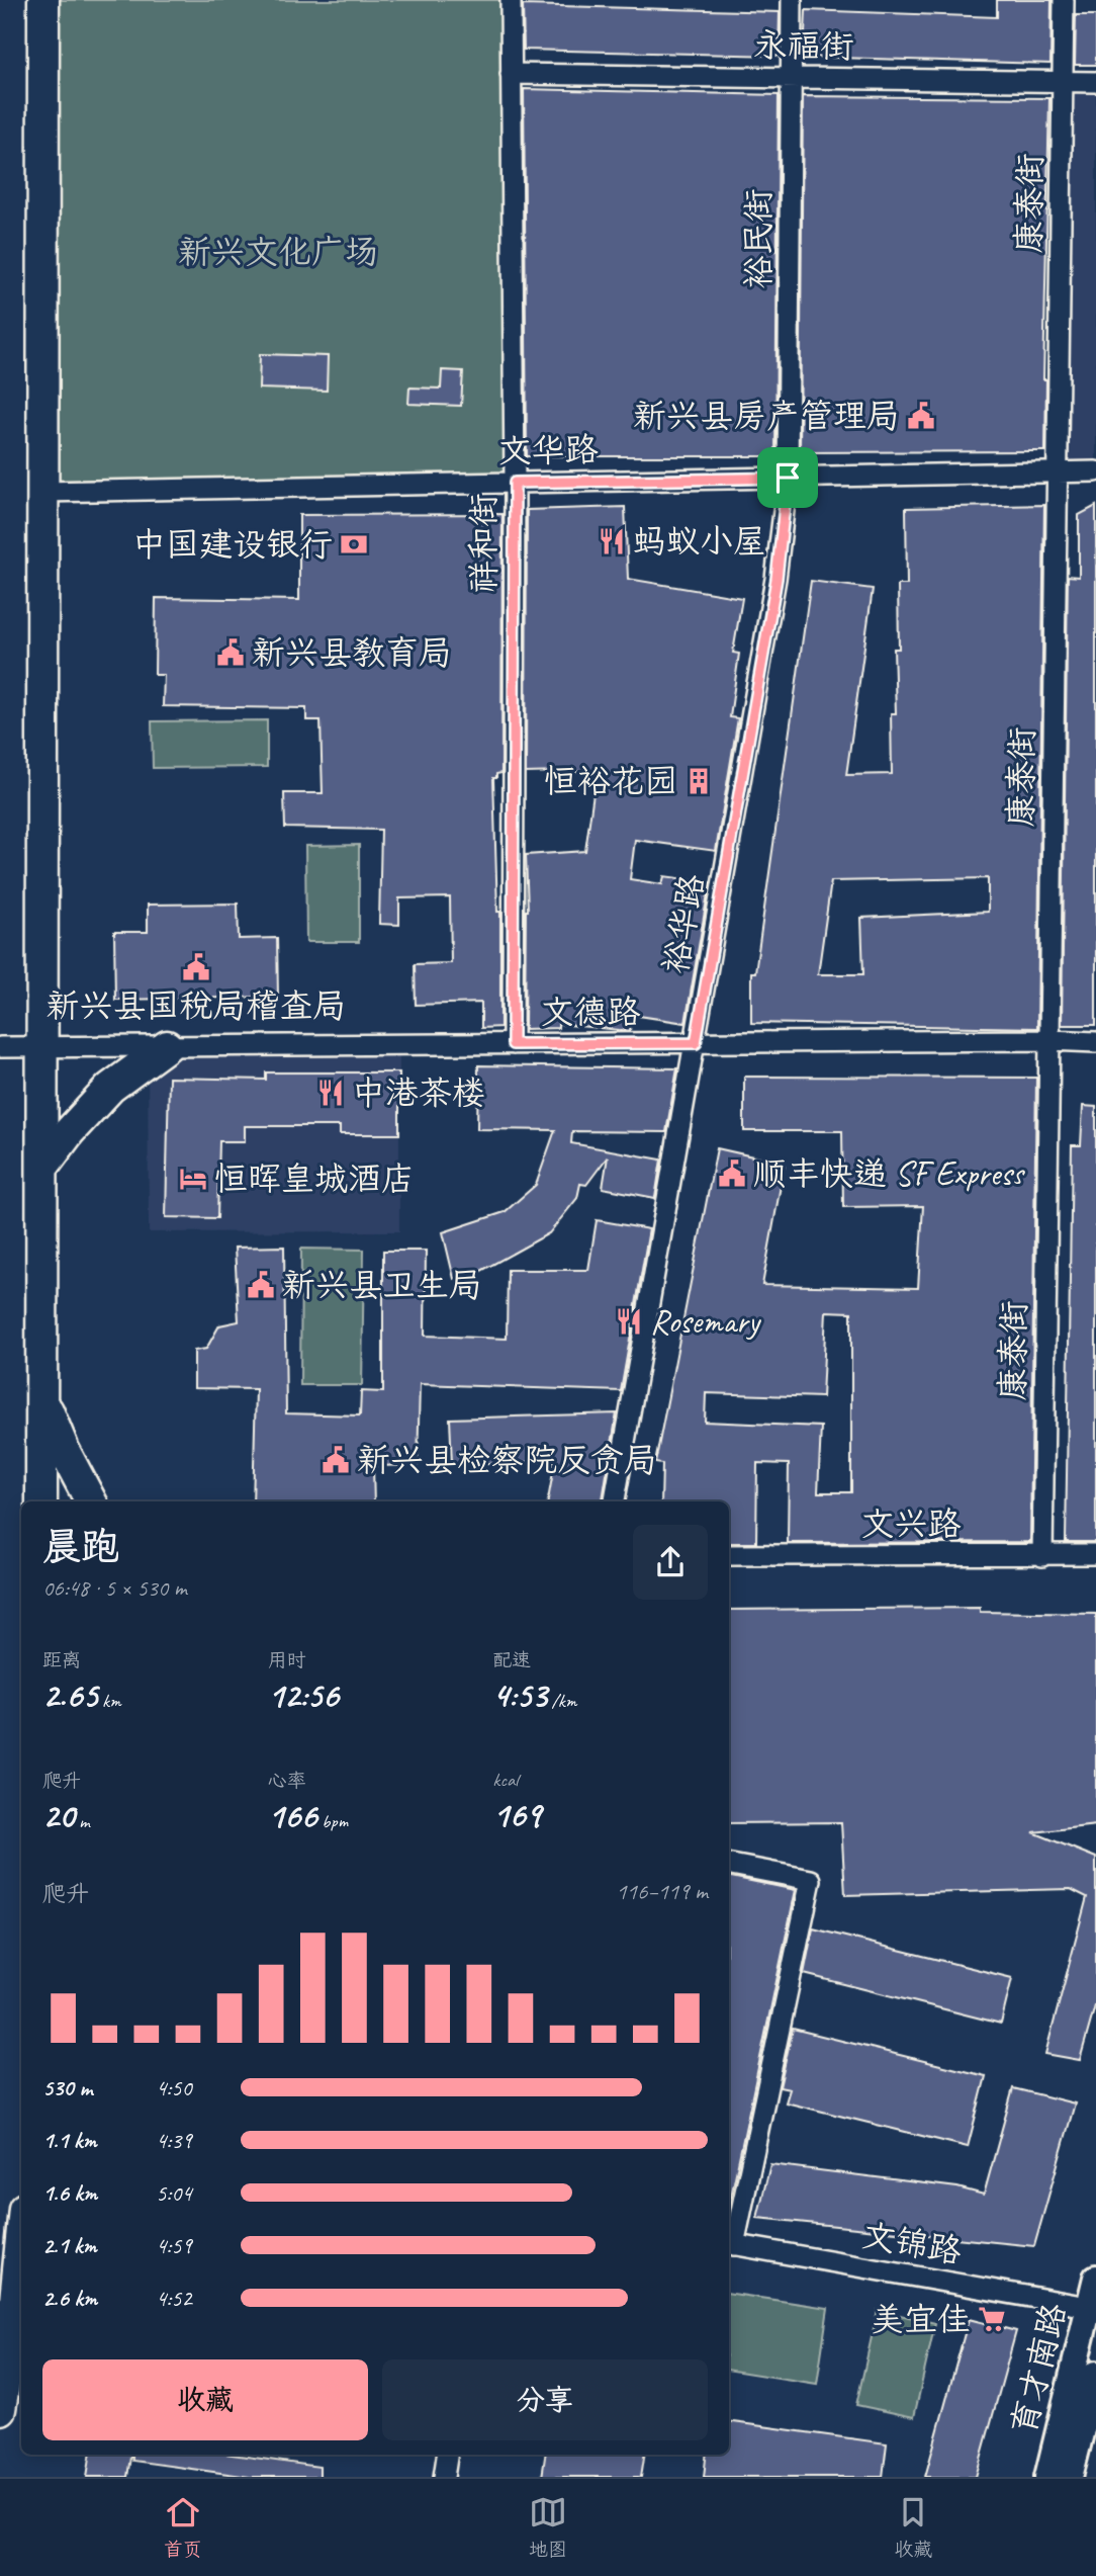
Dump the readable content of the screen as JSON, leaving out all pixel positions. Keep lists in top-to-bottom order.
{
  "streets": {
    "street": [
      "永福街",
      "康泰街",
      "裕民街",
      "文华路",
      "祥和街",
      "裕华路",
      "文德路",
      "文兴路",
      "文锦路",
      "育才南路"
    ]
  },
  "crossings": [
    ["永福街", "康泰街"],
    ["永福街", "裕民街"],
    ["永福街", "祥和街"],
    ["康泰街", "文华路"],
    ["康泰街", "文德路"],
    ["康泰街", "文兴路"],
    ["裕民街", "文华路"],
    ["裕民街", "裕华路"],
    ["文华路", "祥和街"],
    ["文华路", "裕华路"],
    ["祥和街", "文德路"],
    ["裕华路", "文德路"],
    ["文锦路", "育才南路"]
  ],
  "parks": ["新兴文化广场"],
  "places": {
    "public building": [
      "新兴县房产管理局",
      "新兴县教育局",
      "新兴县国税局稽查局",
      "顺丰快递 SF Express",
      "新兴县卫生局",
      "新兴县检察院反贪局"
    ],
    "restaurant": ["蚂蚁小屋", "中港茶楼", "Rosemary"],
    "bank": ["中国建设银行"],
    "building": ["恒裕花园"],
    "hotel": ["恒晖皇城酒店"],
    "supermarket": ["美宜佳"]
  },
  "page": {
    "heading": ["晨跑", "06:48 · 5 × 530 m"],
    "stats": [
      ["距离", "2.65 km"],
      ["用时", "12:56"],
      ["配速", "4:53 /km"],
      ["爬升", "20 m"],
      ["心率", "166 bpm"],
      ["kcal", "169"]
    ],
    "chart": ["爬升", "116–119 m"],
    "list": [
      {
        "name": "530 m",
        "note": "4:50"
      },
      {
        "name": "1.1 km",
        "note": "4:39"
      },
      {
        "name": "1.6 km",
        "note": "5:04"
      },
      {
        "name": "2.1 km",
        "note": "4:59"
      },
      {
        "name": "2.6 km",
        "note": "4:52"
      }
    ],
    "buttons": ["收藏", "分享"],
    "tabs": ["首页", "地图", "收藏"]
  }
}
